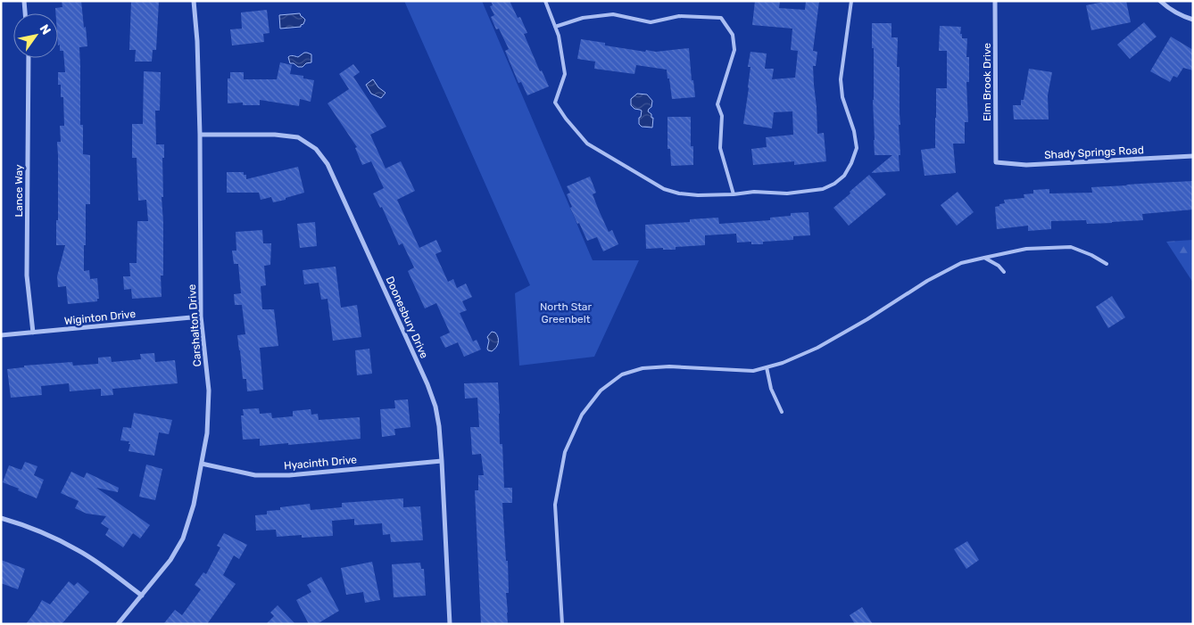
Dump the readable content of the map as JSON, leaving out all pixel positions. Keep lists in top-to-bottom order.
{
  "streets": {
    "street": [
      "Elm Brook Drive",
      "Shady Springs Road",
      "Lance Way",
      "Wiginton Drive",
      "Doonesbury Drive",
      "Carshalton Drive",
      "Hyacinth Drive"
    ]
  },
  "crossings": [
    ["Elm Brook Drive", "Shady Springs Road"],
    ["Lance Way", "Wiginton Drive"],
    ["Wiginton Drive", "Carshalton Drive"],
    ["Doonesbury Drive", "Carshalton Drive"],
    ["Doonesbury Drive", "Hyacinth Drive"],
    ["Carshalton Drive", "Hyacinth Drive"]
  ],
  "parks": ["North Star Greenbelt"],
  "north": "top right"
}
